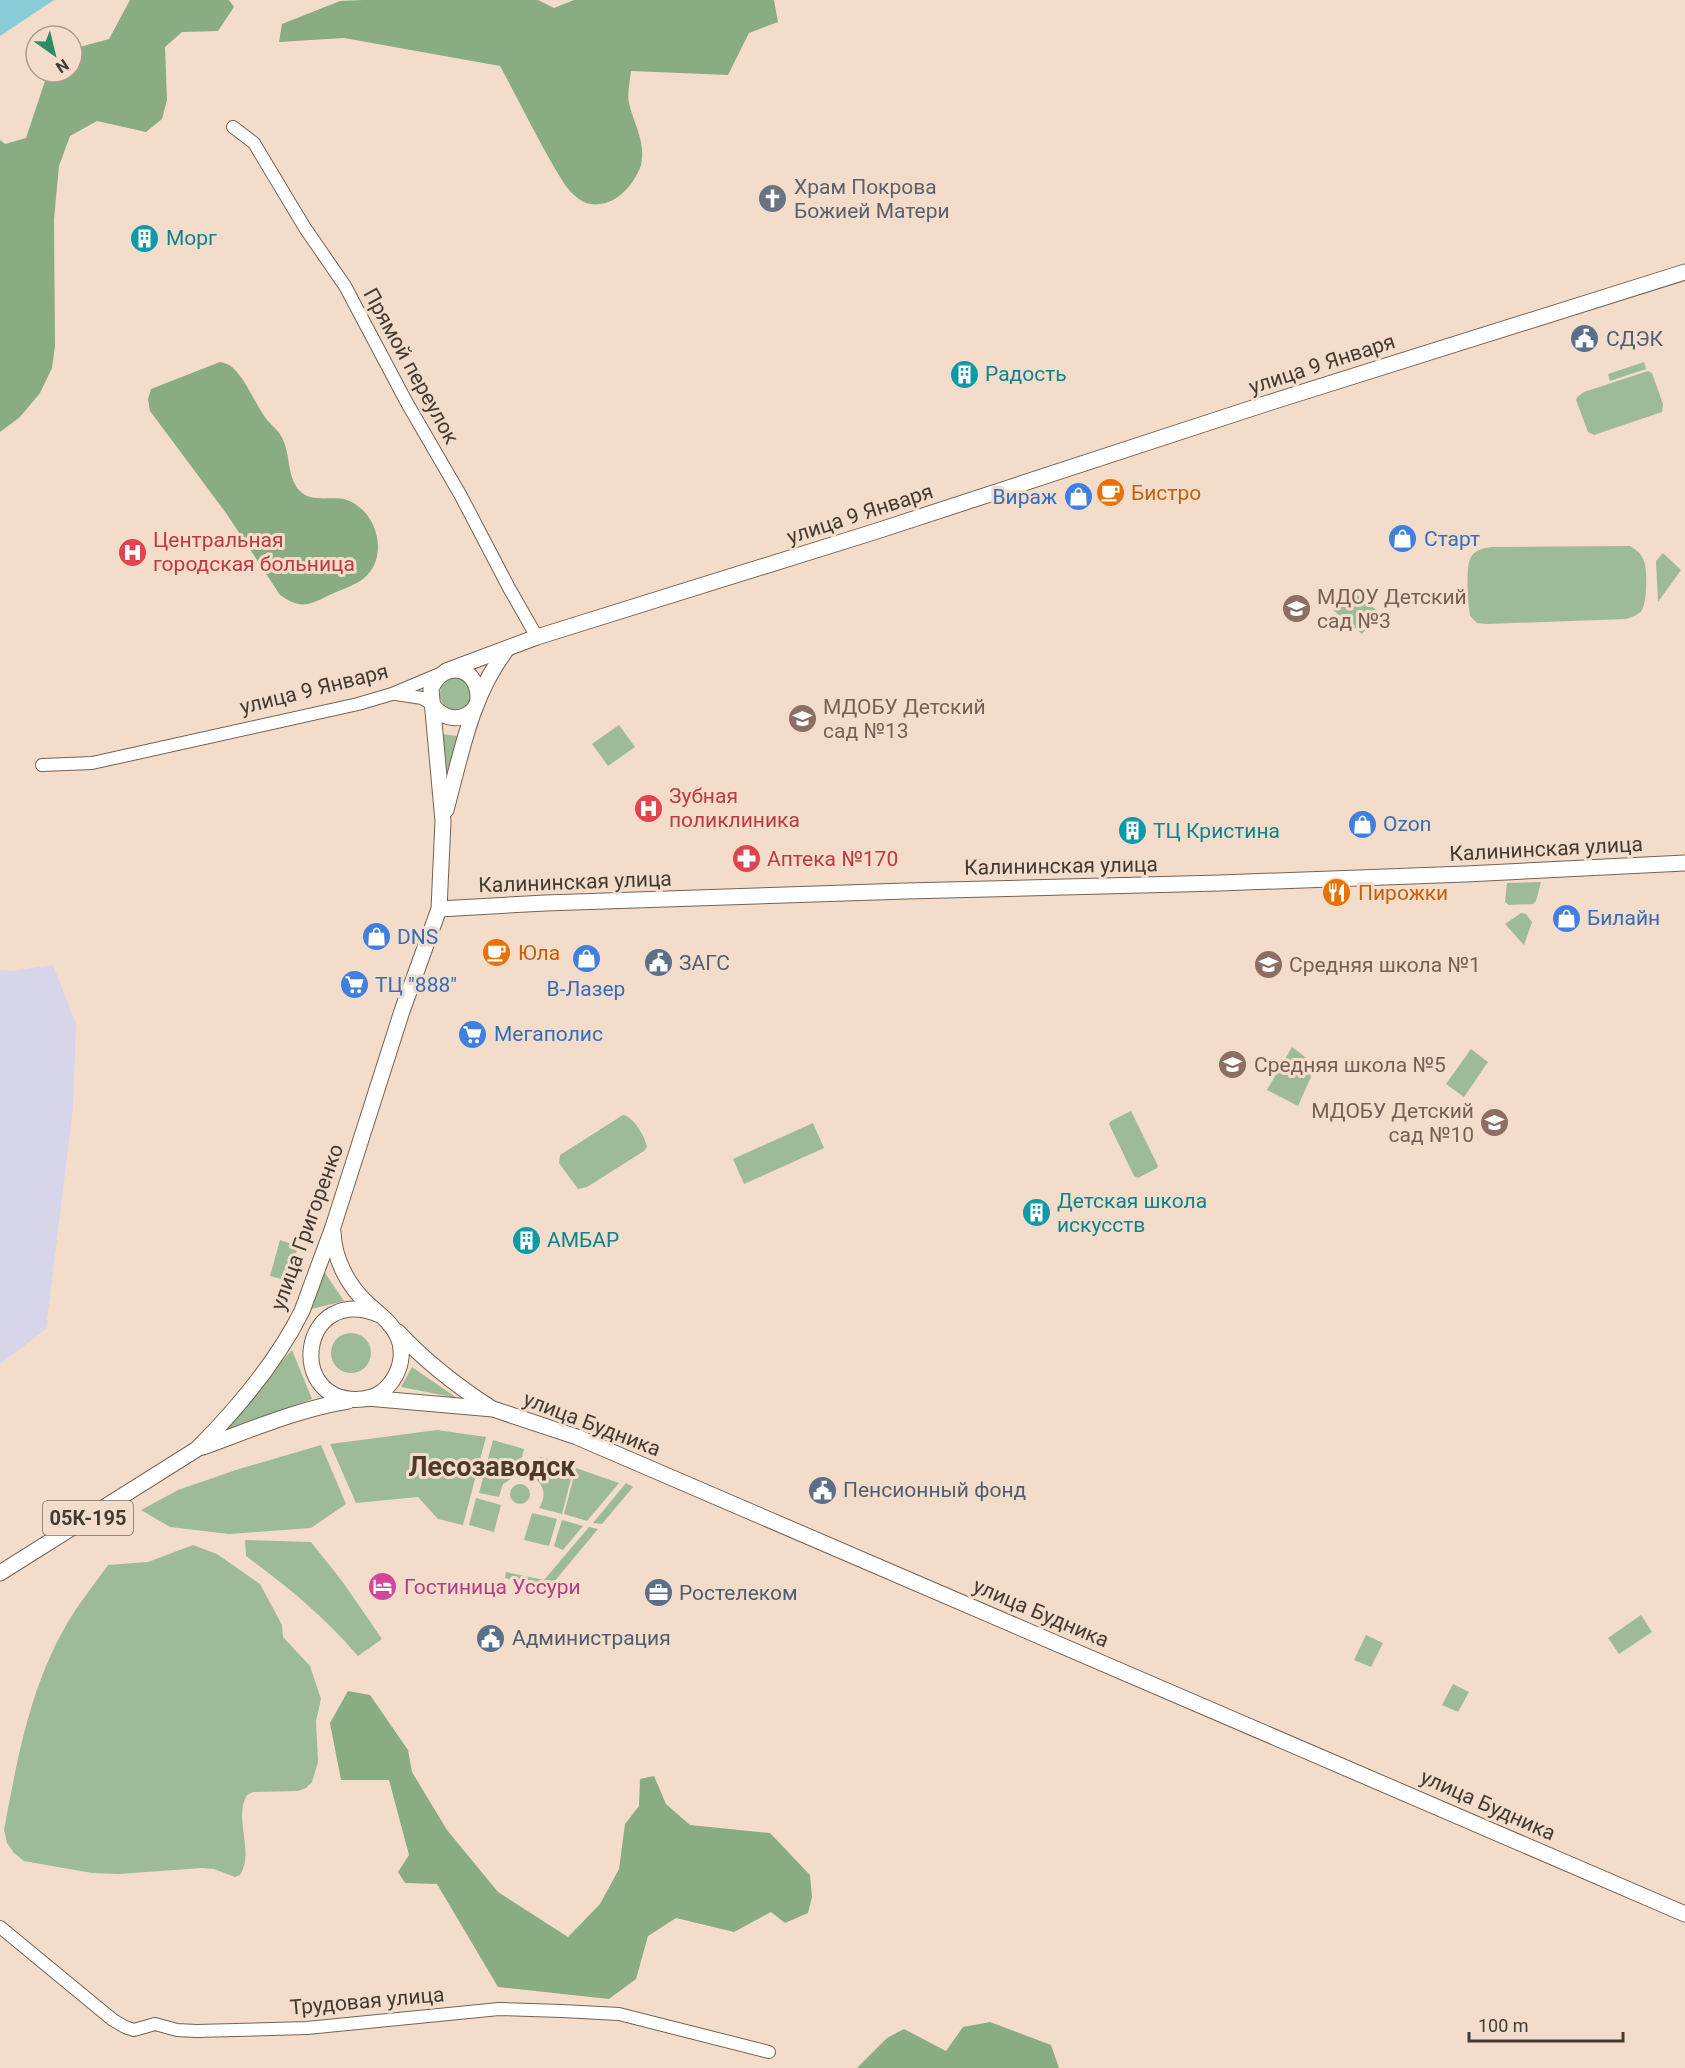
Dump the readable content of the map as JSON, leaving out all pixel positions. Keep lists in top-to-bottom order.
{
  "streets": {
    "main road": [
      "улица 9 Января",
      "Калининская улица",
      "улица Григоренко",
      "улица Будника",
      "05К-195"
    ],
    "street": ["Прямой переулок", "Трудовая улица"]
  },
  "crossings": [
    ["улица 9 Января", "Прямой переулок"],
    ["Калининская улица", "улица Григоренко"],
    ["улица Григоренко", "улица Будника"]
  ],
  "districts": ["Лесозаводск"],
  "places": {
    "church": ["Храм Покрова Божией Матери"],
    "building": [
      "Морг",
      "Радость",
      "ТЦ Кристина",
      "Детская школа искусств",
      "АМБАР"
    ],
    "public building": [
      "СДЭК",
      "ЗАГС",
      "Пенсионный фонд",
      "Администрация"
    ],
    "cafe": ["Бистро", "Юла"],
    "shop": [
      "Вираж",
      "Старт",
      "Ozon",
      "Билайн",
      "DNS",
      "В-Лазер"
    ],
    "hospital": ["Центральная городская больница", "Зубная поликлиника"],
    "school or university": [
      "МДОУ Детский сад №3",
      "МДОБУ Детский сад №13",
      "Средняя школа №1",
      "Средняя школа №5",
      "МДОБУ Детский сад №10"
    ],
    "pharmacy": ["Аптека №170"],
    "restaurant": ["Пирожки"],
    "supermarket": ["ТЦ \"888\"", "Мегаполис"],
    "hotel": ["Гостиница Уссури"],
    "office": ["Ростелеком"]
  },
  "scale_bar": "100 m",
  "north": "bottom right"
}
